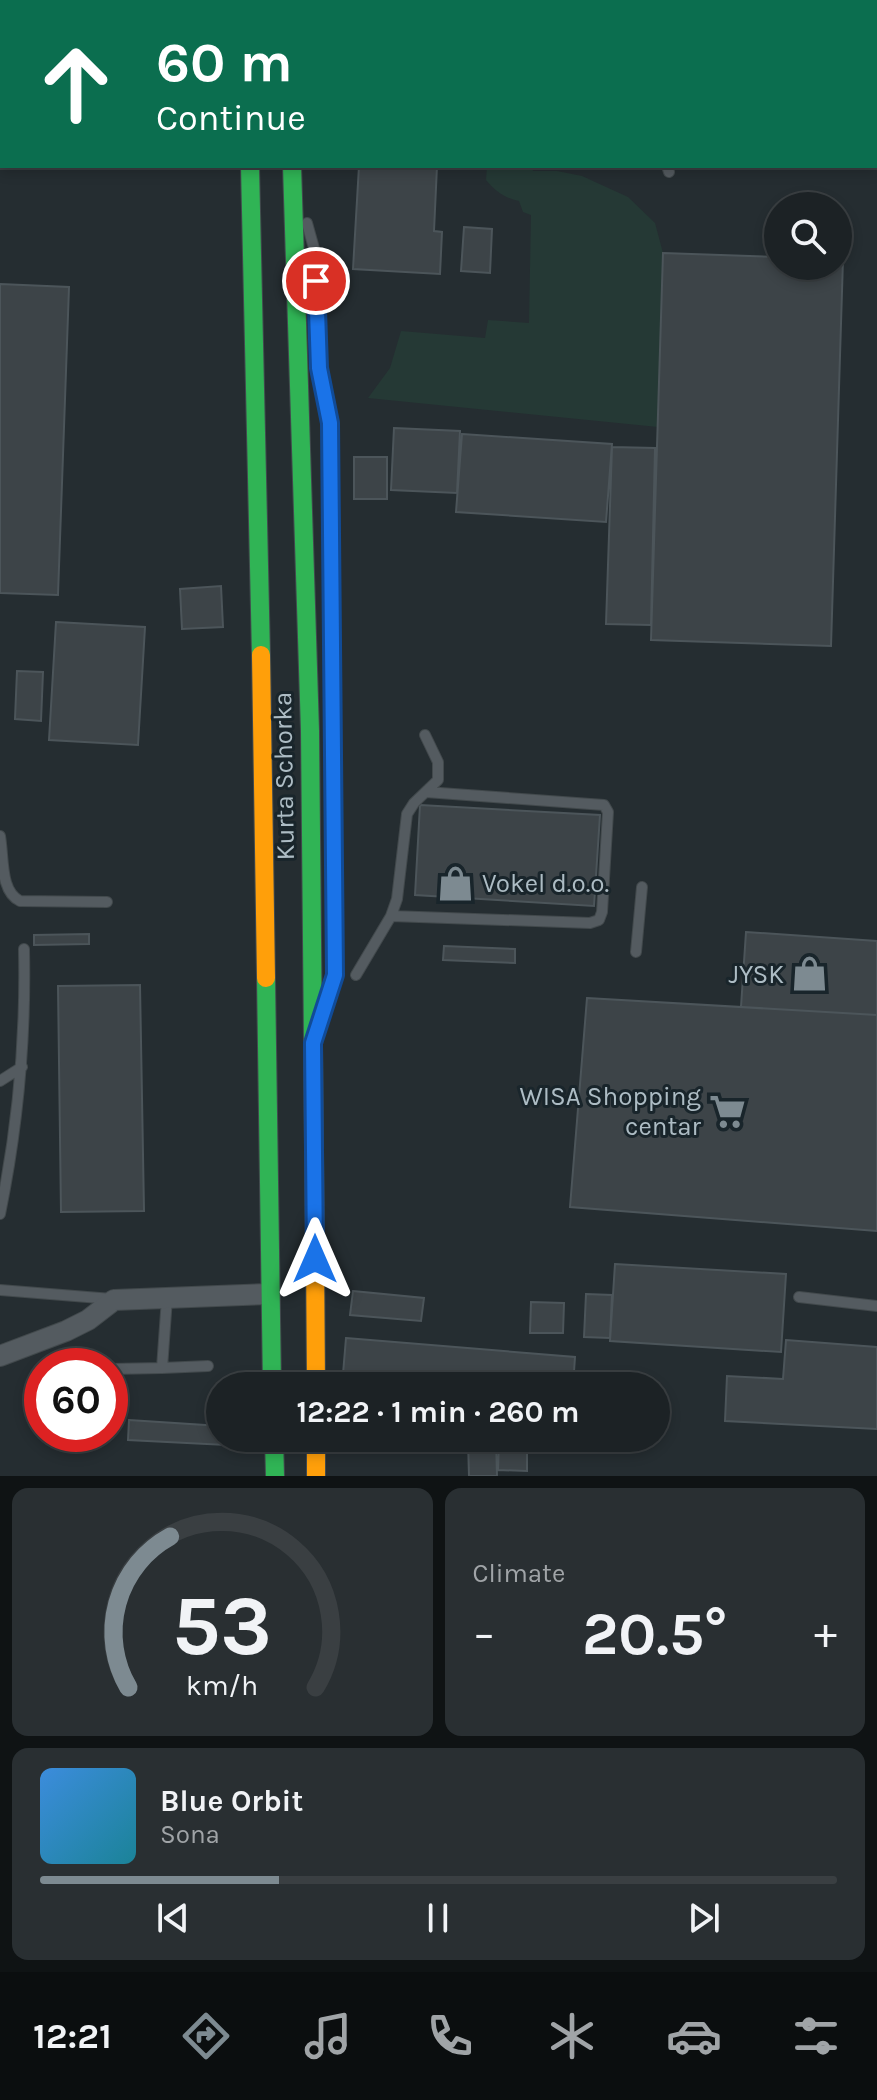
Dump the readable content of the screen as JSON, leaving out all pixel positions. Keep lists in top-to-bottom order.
{
  "streets": {
    "main road": ["Kurta Schorka"]
  },
  "places": {
    "shop": ["Vokel d.o.o.", "JYSK"],
    "supermarket": ["WISA Shopping centar"]
  },
  "page": {
    "turn": ["60 m", "Continue"],
    "limit": "60",
    "trip": "12:22 · 1 min · 260 m",
    "tile": "Climate",
    "heat": ["−", "20.5°", "+"],
    "song": ["Blue Orbit", "Sona"],
    "tabs": "12:21",
    "gauge": ["53", "km/h"]
  }
}
